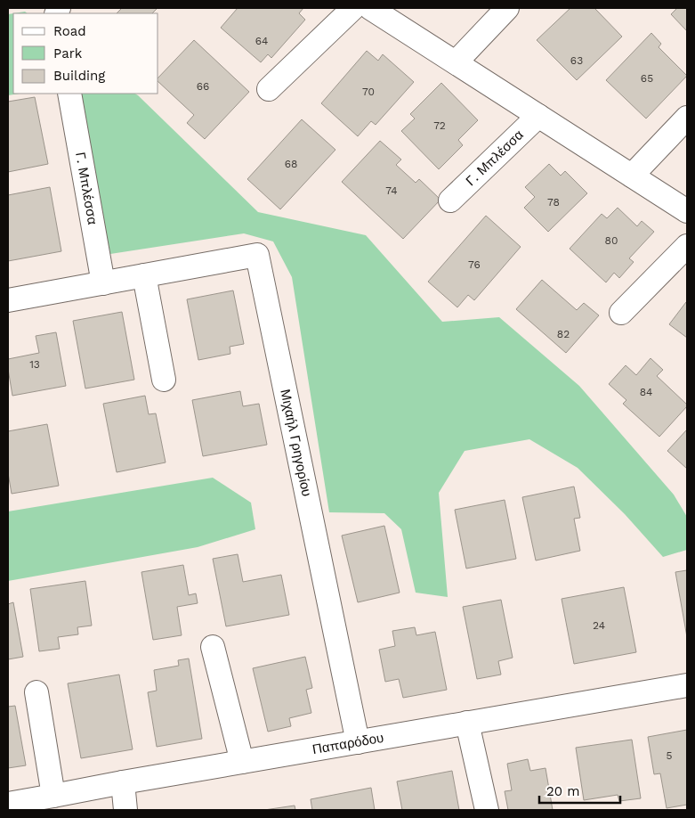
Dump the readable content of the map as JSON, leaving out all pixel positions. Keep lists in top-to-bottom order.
{
  "streets": {
    "street": ["Γ. Μπλέσσα", "Μιχαήλ Γρηγορίου", "Παπαρόδου"]
  },
  "crossings": [
    ["Γ. Μπλέσσα", "Μιχαήλ Γρηγορίου"],
    ["Μιχαήλ Γρηγορίου", "Παπαρόδου"]
  ],
  "house_numbers": [
    "64",
    "63",
    "65",
    "66",
    "70",
    "72",
    "68",
    "74",
    "78",
    "80",
    "76",
    "82",
    "13",
    "84",
    "24",
    "5"
  ],
  "legend": ["Road", "Park", "Building"],
  "scale_bar": "20 m"
}
